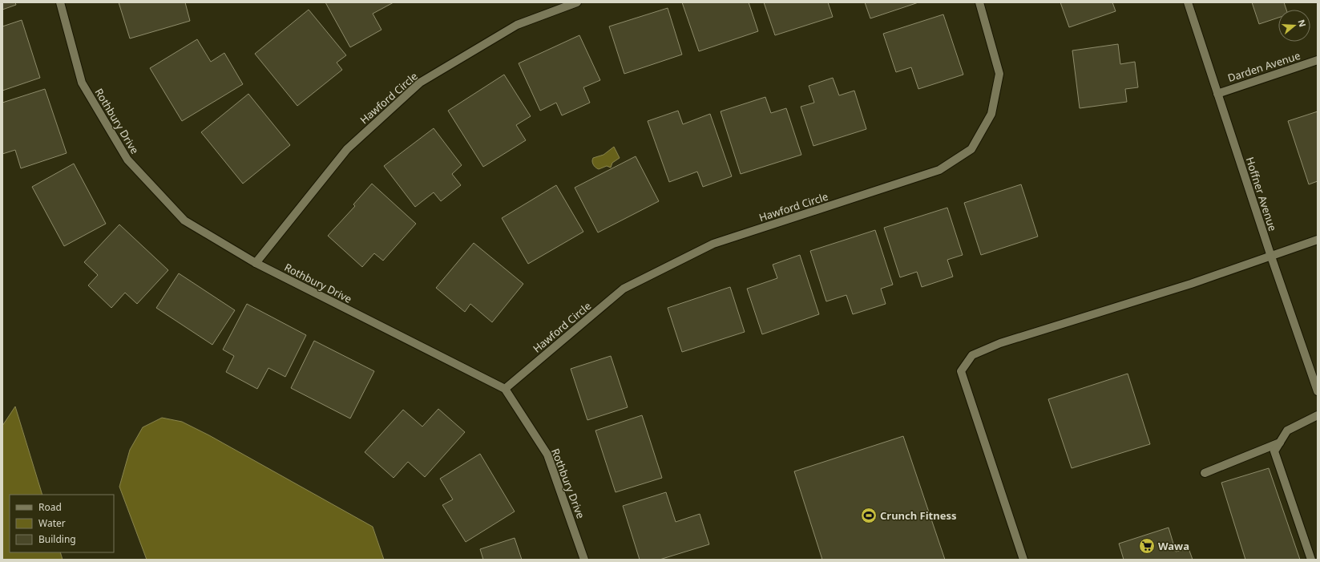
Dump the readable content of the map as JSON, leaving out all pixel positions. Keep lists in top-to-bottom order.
{
  "streets": {
    "street": [
      "Darden Avenue",
      "Hawford Circle",
      "Rothbury Drive",
      "Hoffner Avenue"
    ]
  },
  "crossings": [
    ["Darden Avenue", "Hoffner Avenue"],
    ["Hawford Circle", "Rothbury Drive"]
  ],
  "places": {
    "sports": ["Crunch Fitness"],
    "supermarket": ["Wawa"]
  },
  "legend": ["Road", "Water", "Building"],
  "north": "right"
}
